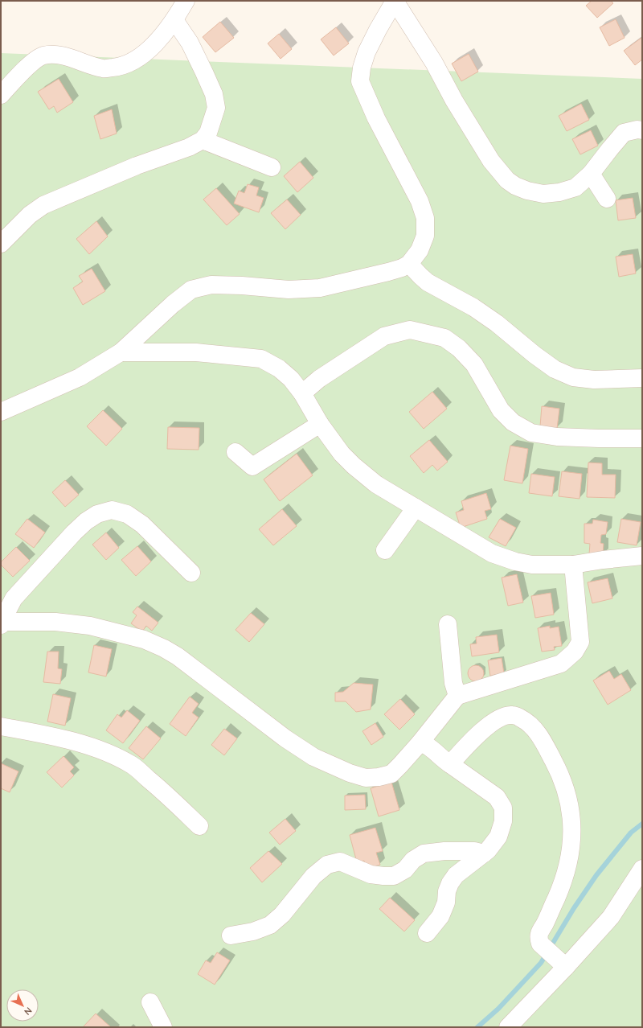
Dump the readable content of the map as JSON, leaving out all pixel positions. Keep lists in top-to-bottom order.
{
  "north": "bottom right"
}
